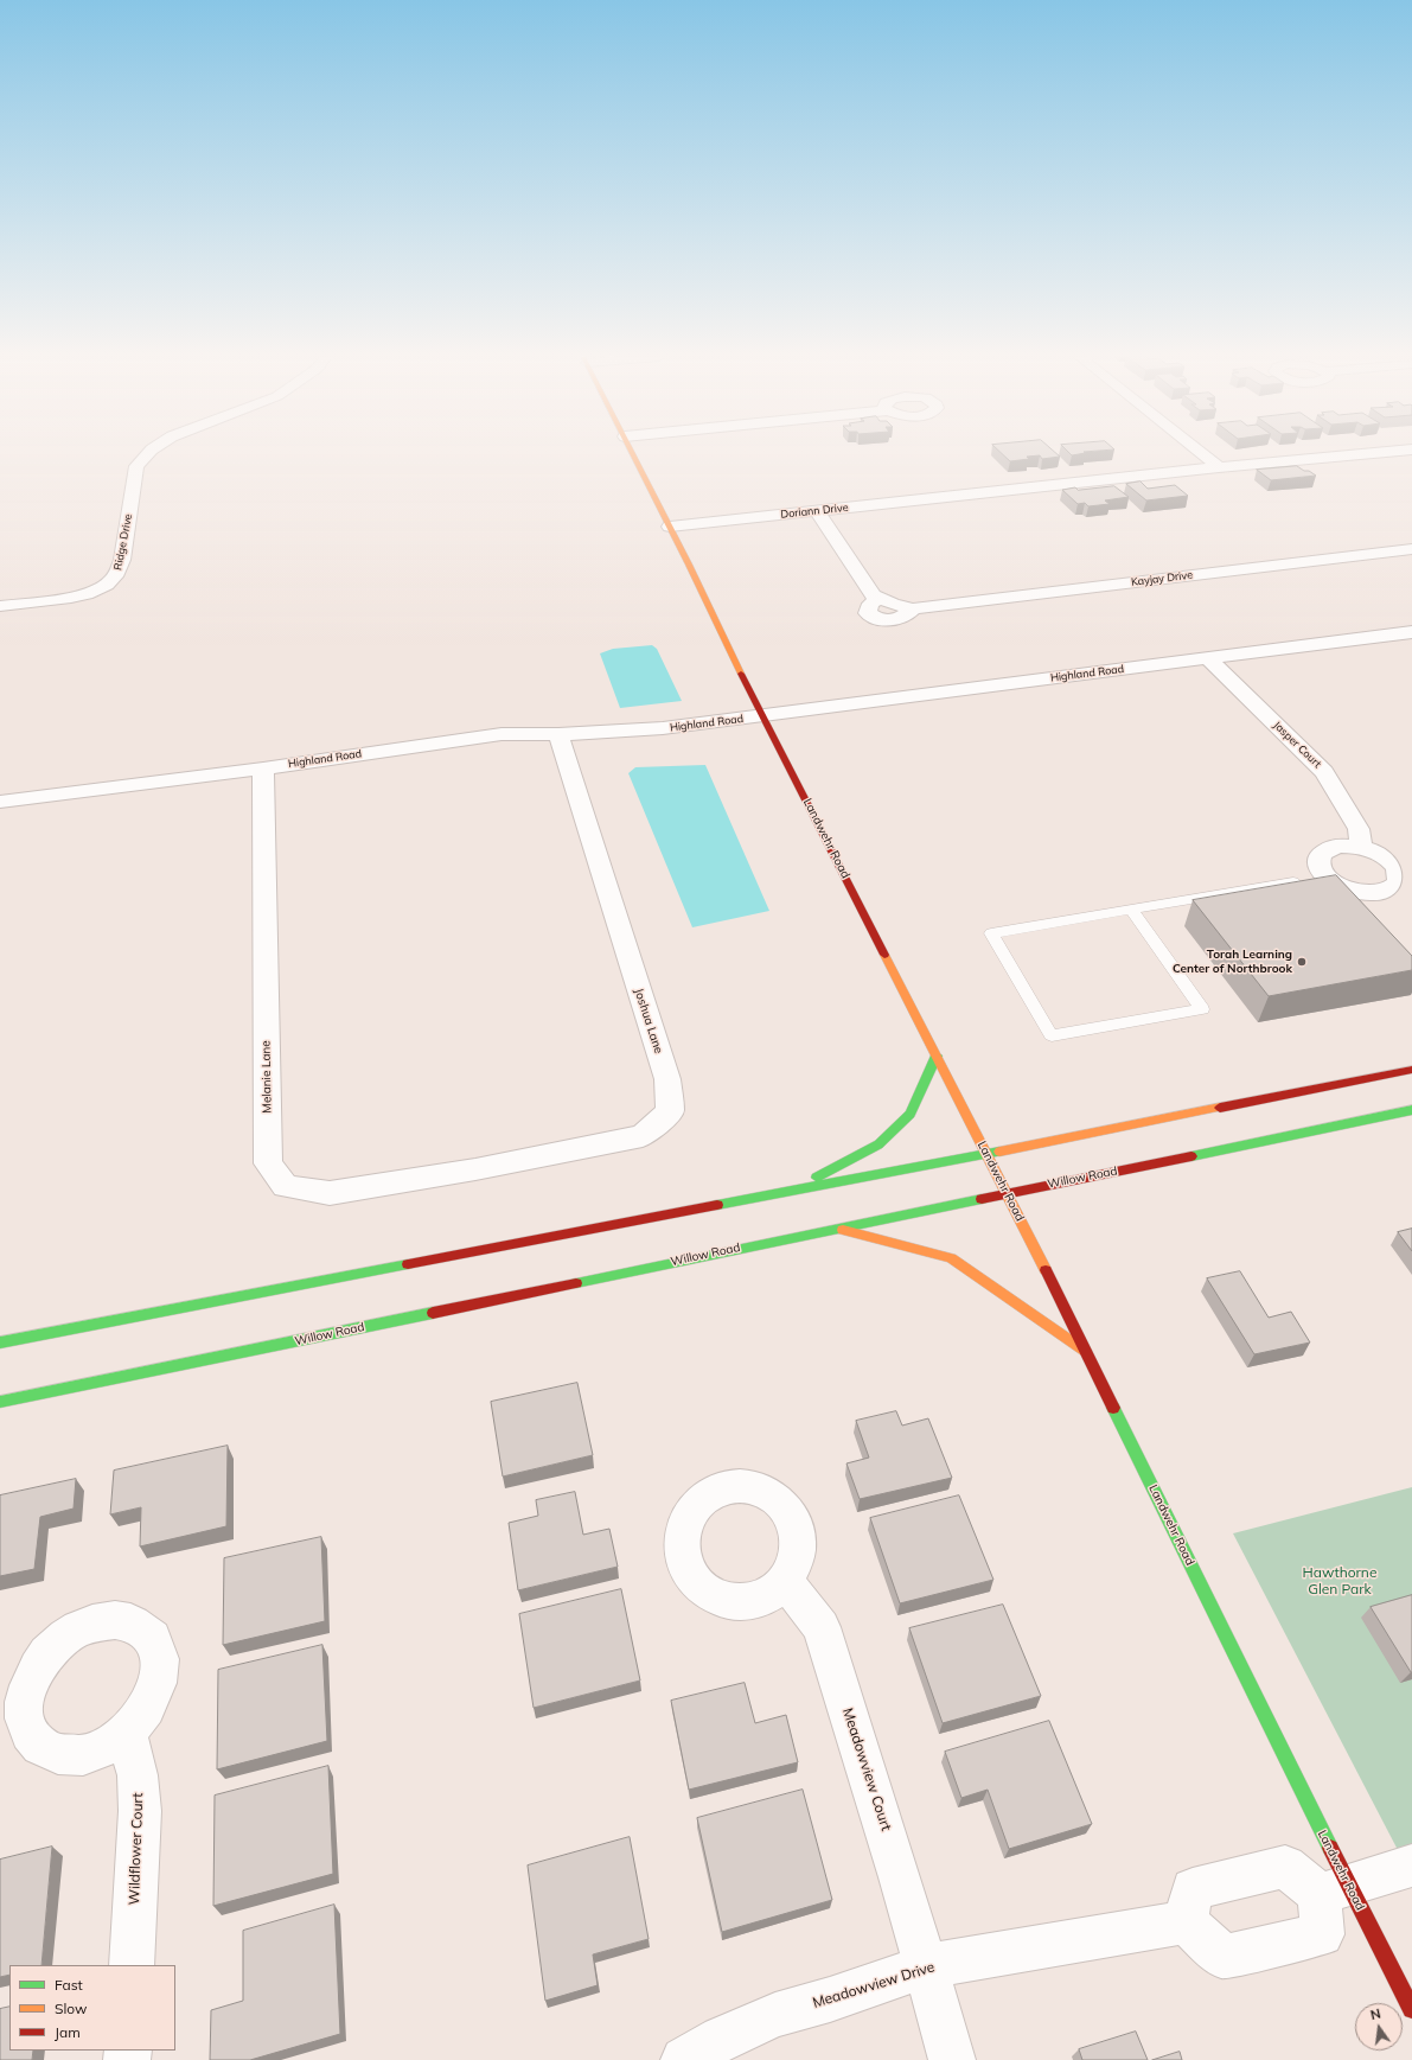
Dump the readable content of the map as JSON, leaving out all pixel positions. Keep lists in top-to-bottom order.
{
  "streets": {
    "main road": ["Landwehr Road", "Willow Road"],
    "street": [
      "Doriann Drive",
      "Ridge Drive",
      "Kayjay Drive",
      "Highland Road",
      "Jasper Court",
      "Joshua Lane",
      "Melanie Lane",
      "Meadowview Court",
      "Wildflower Court",
      "Meadowview Drive"
    ]
  },
  "crossings": [
    ["Doriann Drive", "Kayjay Drive"],
    ["Doriann Drive", "Landwehr Road"],
    ["Highland Road", "Jasper Court"],
    ["Highland Road", "Landwehr Road"],
    ["Highland Road", "Joshua Lane"],
    ["Highland Road", "Melanie Lane"],
    ["Landwehr Road", "Willow Road"],
    ["Joshua Lane", "Melanie Lane"],
    ["Meadowview Court", "Meadowview Drive"]
  ],
  "parks": ["Hawthorne Glen Park"],
  "places": ["Torah Learning Center of Northbrook"],
  "legend": ["Fast", "Slow", "Jam"],
  "north": "top"
}
